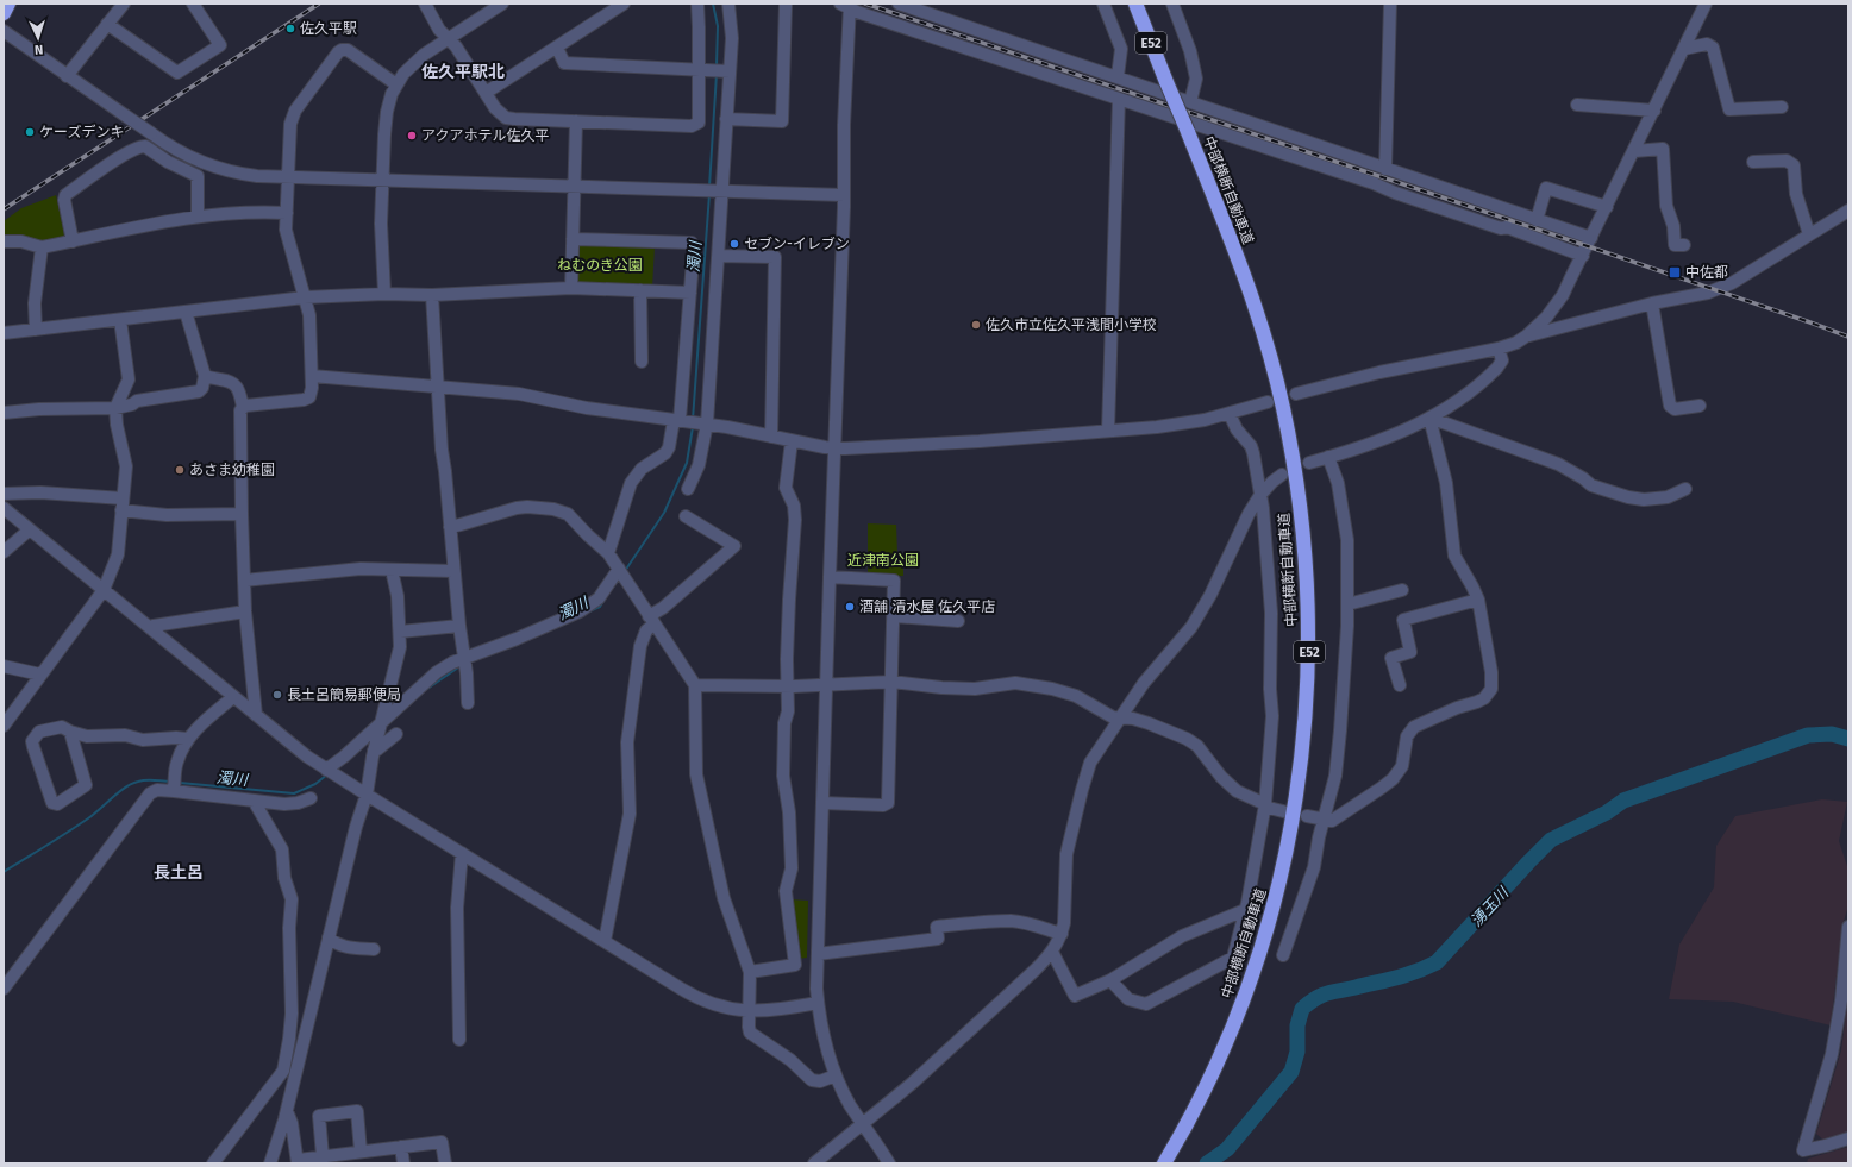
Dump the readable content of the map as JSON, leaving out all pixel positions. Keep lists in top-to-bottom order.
{
  "streets": {
    "highway": ["E52", "中部横断自動車道"]
  },
  "districts": ["佐久平駅北", "長土呂"],
  "water": ["濁川", "湧玉川"],
  "parks": ["ねむのき公園", "近津南公園"],
  "places": {
    "other": [
      "佐久平駅",
      "ケーズデンキ",
      "アクアホテル佐久平",
      "セブン-イレブン",
      "佐久市立佐久平浅間小学校",
      "あさま幼稚園",
      "酒舗 清水屋 佐久平店",
      "長土呂簡易郵便局"
    ],
    "transit": ["中佐都"]
  },
  "north": "bottom"
}
